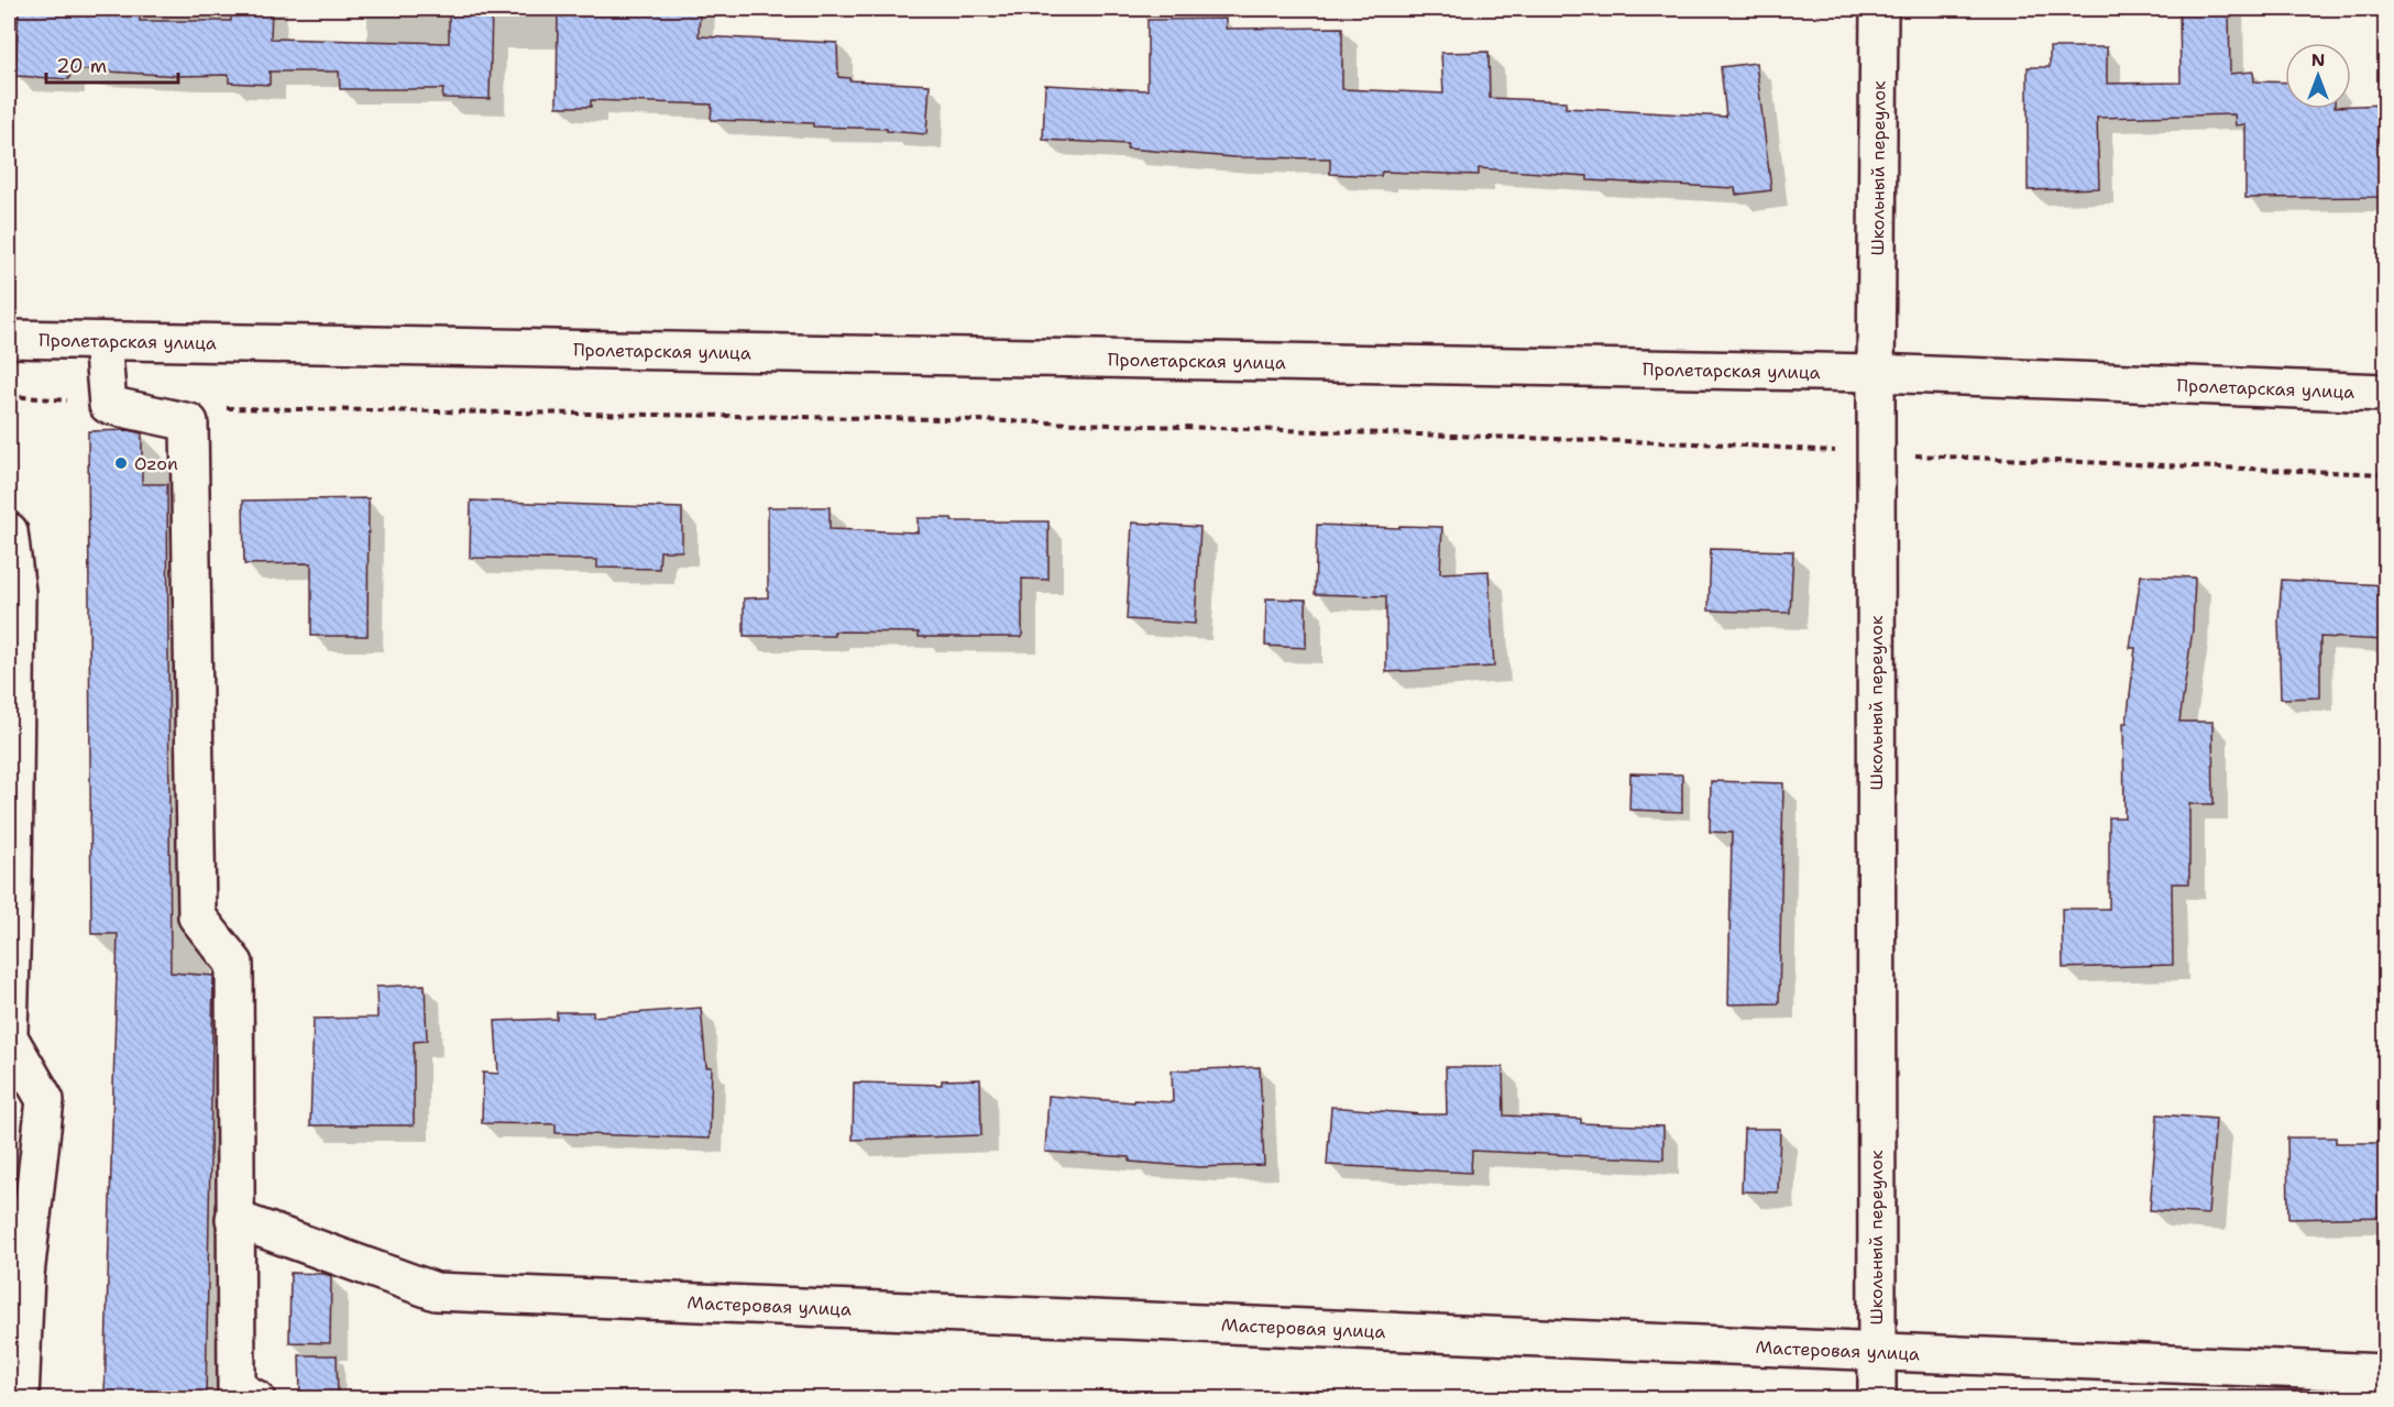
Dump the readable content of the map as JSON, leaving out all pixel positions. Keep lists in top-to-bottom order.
{
  "streets": {
    "street": ["Школьный переулок", "Пролетарская улица", "Мастеровая улица"]
  },
  "crossings": [
    ["Школьный переулок", "Пролетарская улица"],
    ["Школьный переулок", "Мастеровая улица"]
  ],
  "places": ["Ozon"],
  "scale_bar": "20 m",
  "north": "top"
}
